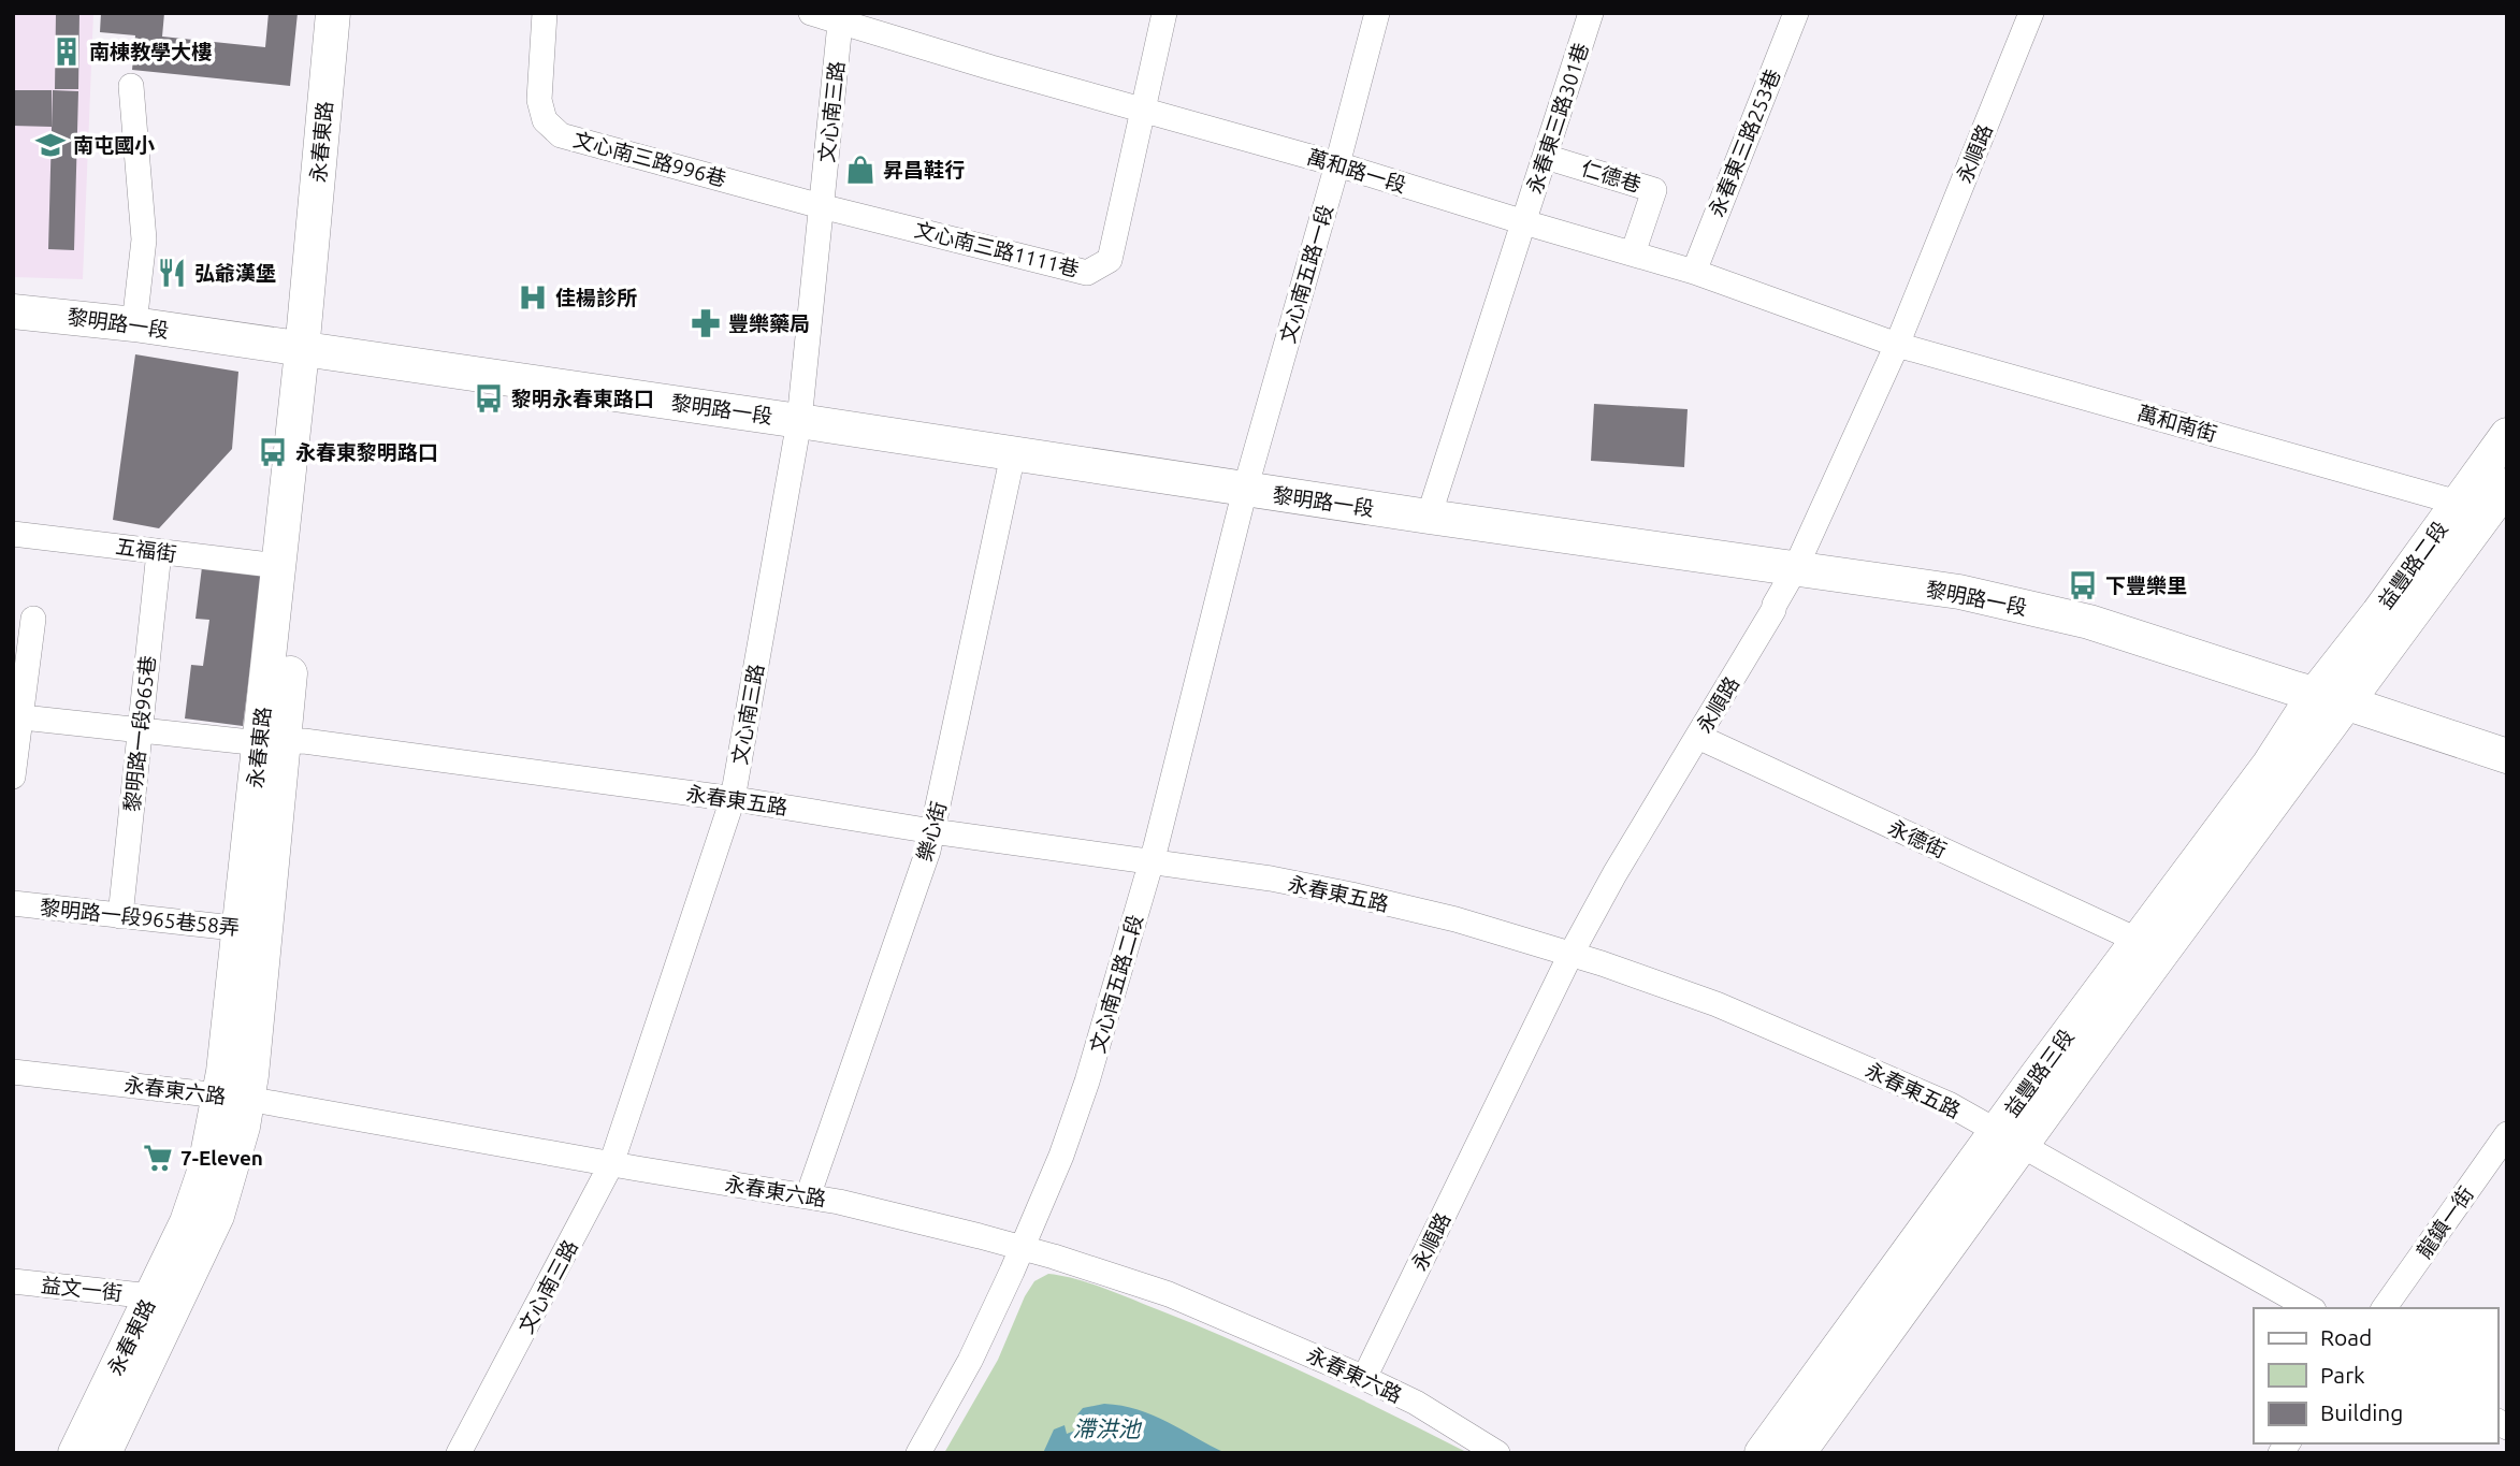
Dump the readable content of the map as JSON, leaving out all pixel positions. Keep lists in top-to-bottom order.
{
  "streets": {
    "street": [
      "文心南三路",
      "永春東三路301巷",
      "永春東路",
      "永春東三路253巷",
      "永順路",
      "文心南三路996巷",
      "萬和路一段",
      "仁德巷",
      "文心南三路1111巷",
      "文心南五路一段",
      "黎明路一段",
      "萬和南街",
      "五福街",
      "益豐路二段",
      "黎明路一段965巷",
      "永春東五路",
      "樂心街",
      "永德街",
      "黎明路一段965巷58弄",
      "文心南五路二段",
      "益豐路三段",
      "永春東六路",
      "龍鎮一街",
      "益文一街"
    ]
  },
  "crossings": [
    ["文心南三路", "文心南三路996巷"],
    ["文心南三路", "萬和路一段"],
    ["文心南三路", "文心南三路1111巷"],
    ["文心南三路", "黎明路一段"],
    ["文心南三路", "永春東五路"],
    ["文心南三路", "永春東六路"],
    ["永春東三路301巷", "萬和路一段"],
    ["永春東三路301巷", "仁德巷"],
    ["永春東路", "黎明路一段"],
    ["永春東路", "五福街"],
    ["永春東路", "永春東五路"],
    ["永春東路", "黎明路一段965巷58弄"],
    ["永春東路", "永春東六路"],
    ["永春東路", "益文一街"],
    ["永春東三路253巷", "萬和路一段"],
    ["永順路", "萬和路一段"],
    ["永順路", "黎明路一段"],
    ["永順路", "萬和南街"],
    ["永順路", "永春東五路"],
    ["永順路", "永德街"],
    ["永順路", "永春東六路"],
    ["文心南三路996巷", "文心南三路1111巷"],
    ["萬和路一段", "仁德巷"],
    ["萬和路一段", "文心南三路1111巷"],
    ["萬和路一段", "文心南五路一段"],
    ["萬和路一段", "萬和南街"],
    ["文心南五路一段", "黎明路一段"],
    ["文心南五路一段", "文心南五路二段"],
    ["黎明路一段", "益豐路二段"],
    ["黎明路一段", "樂心街"],
    ["黎明路一段", "文心南五路二段"],
    ["黎明路一段", "益豐路三段"],
    ["萬和南街", "益豐路二段"],
    ["五福街", "黎明路一段965巷"],
    ["益豐路二段", "益豐路三段"],
    ["黎明路一段965巷", "永春東五路"],
    ["黎明路一段965巷", "黎明路一段965巷58弄"],
    ["永春東五路", "樂心街"],
    ["永春東五路", "文心南五路二段"],
    ["永春東五路", "益豐路三段"],
    ["樂心街", "永春東六路"],
    ["永德街", "益豐路三段"],
    ["文心南五路二段", "永春東六路"]
  ],
  "water": ["滯洪池"],
  "places": {
    "building": ["南棟教學大樓"],
    "school or university": ["南屯國小"],
    "shop": ["昇昌鞋行"],
    "restaurant": ["弘爺漢堡"],
    "hospital": ["佳楊診所"],
    "pharmacy": ["豐樂藥局"],
    "bus stop": ["黎明永春東路口", "永春東黎明路口", "下豐樂里"],
    "supermarket": ["7-Eleven"]
  },
  "legend": ["Road", "Park", "Building"]
}
